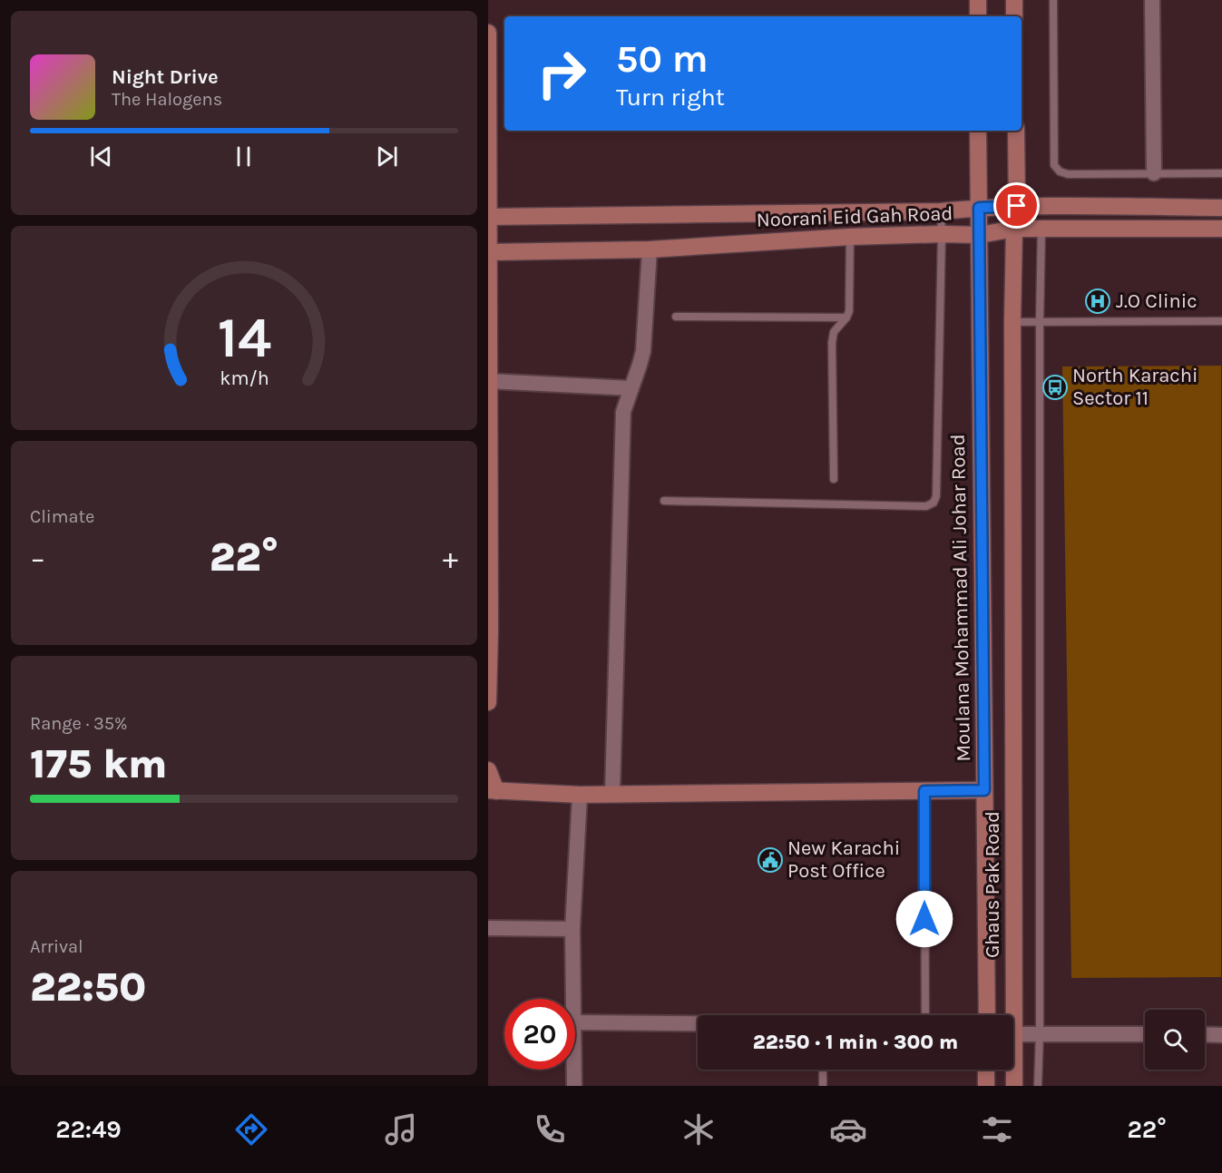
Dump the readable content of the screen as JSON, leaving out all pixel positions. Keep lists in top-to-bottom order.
{
  "streets": {
    "main road": ["Noorani Eid Gah Road", "Moulana Mohammad Ali Johar Road", "Ghaus Pak Road"]
  },
  "crossings": [
    ["Noorani Eid Gah Road", "Moulana Mohammad Ali Johar Road"],
    ["Noorani Eid Gah Road", "Ghaus Pak Road"]
  ],
  "places": {
    "hospital": ["J.O Clinic"],
    "bus stop": ["North Karachi Sector 11"],
    "public building": ["New Karachi Post Office"]
  },
  "page": {
    "turn": ["50 m", "Turn right"],
    "song": ["Night Drive", "The Halogens"],
    "tile": [
      "Climate",
      ["Range · 35%", "175 km"],
      ["Arrival", "22:50"]
    ],
    "heat": ["−", "22°", "+"],
    "limit": "20",
    "trip": "22:50 · 1 min · 300 m",
    "tabs": ["22:49", "22°"],
    "gauge": ["14", "km/h"]
  }
}
